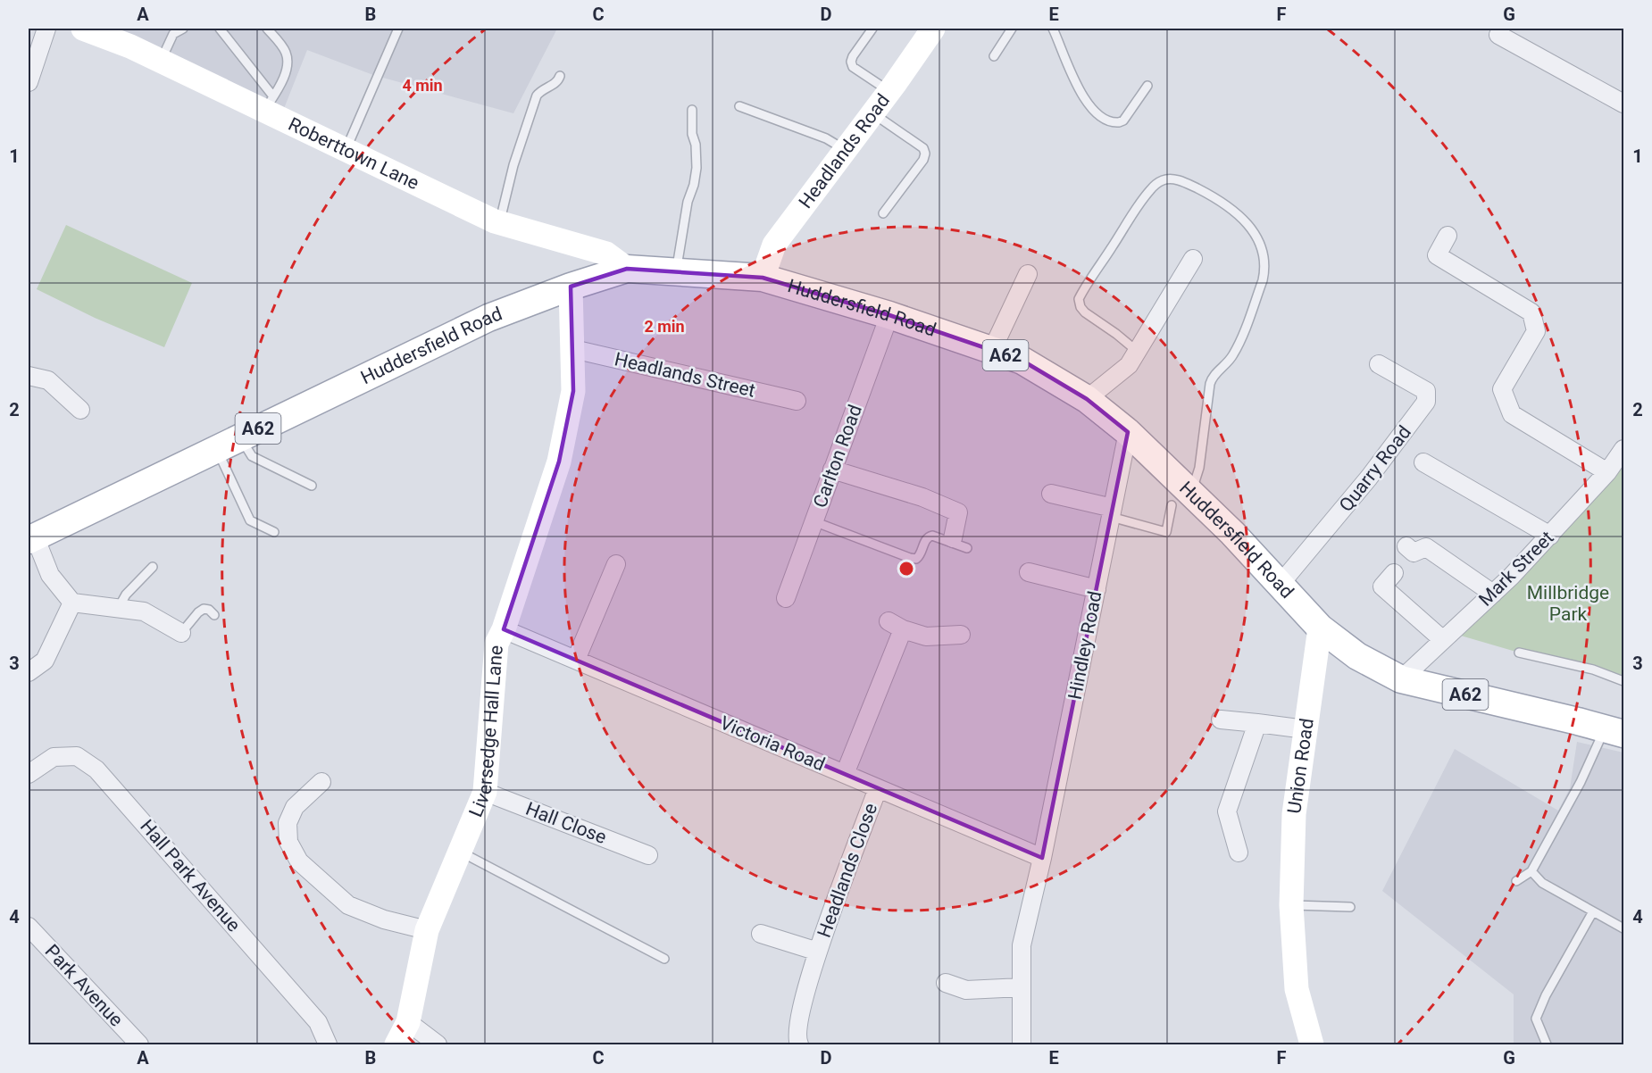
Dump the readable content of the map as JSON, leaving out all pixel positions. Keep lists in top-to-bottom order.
{
  "streets": {
    "main road": ["Huddersfield Road", "A62"],
    "street": [
      "Headlands Road",
      "Roberttown Lane",
      "Headlands Street",
      "Carlton Road",
      "Quarry Road",
      "Mark Street",
      "Hindley Road",
      "Liversedge Hall Lane",
      "Victoria Road",
      "Union Road",
      "Hall Close",
      "Headlands Close",
      "Hall Park Avenue",
      "Park Avenue"
    ]
  },
  "crossings": [
    ["Headlands Road", "Huddersfield Road"],
    ["Roberttown Lane", "Huddersfield Road"],
    ["Huddersfield Road", "Carlton Road"],
    ["Huddersfield Road", "Quarry Road"],
    ["Huddersfield Road", "Mark Street"],
    ["Huddersfield Road", "Hindley Road"],
    ["Huddersfield Road", "Liversedge Hall Lane"],
    ["Huddersfield Road", "Union Road"],
    ["Headlands Street", "Liversedge Hall Lane"],
    ["Hindley Road", "Victoria Road"],
    ["Liversedge Hall Lane", "Victoria Road"],
    ["Liversedge Hall Lane", "Hall Close"],
    ["Victoria Road", "Headlands Close"]
  ],
  "parks": ["Millbridge Park"],
  "grid": {
    "columns": [
      "A",
      "B",
      "C",
      "D",
      "E",
      "F",
      "G"
    ],
    "rows": [
      "1",
      "2",
      "3",
      "4"
    ]
  },
  "rings": ["4 min", "2 min"]
}
